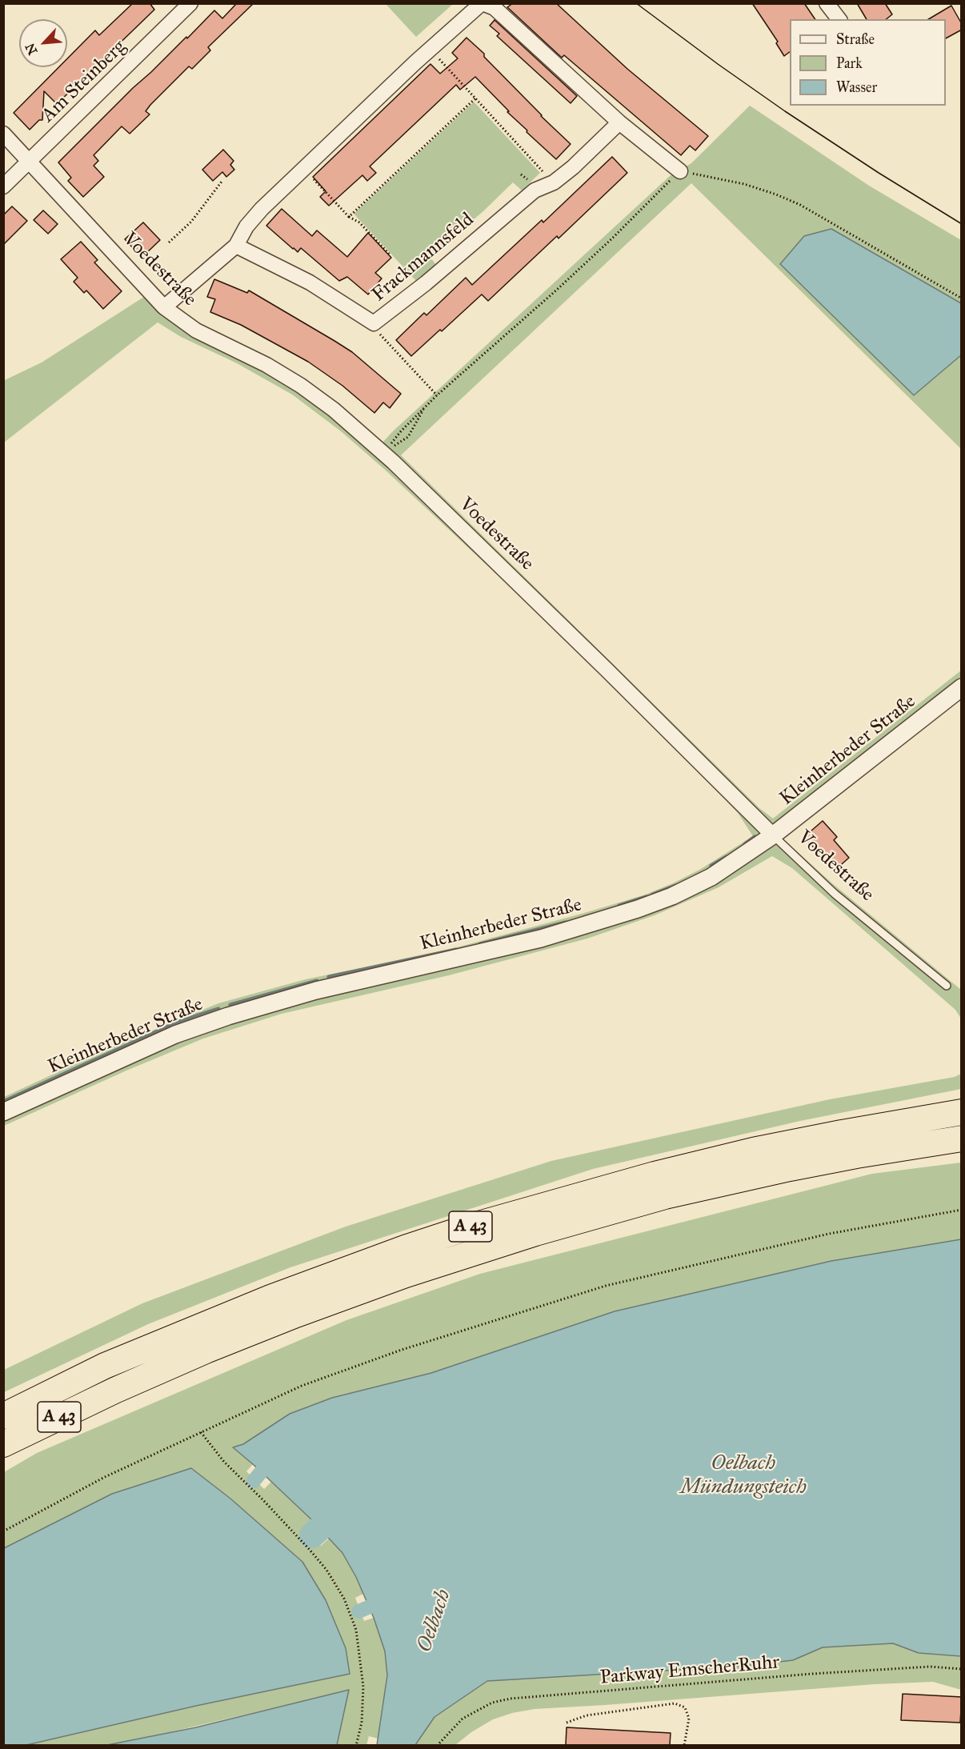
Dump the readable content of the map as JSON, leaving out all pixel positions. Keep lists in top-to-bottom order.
{
  "streets": {
    "highway": ["A 43"],
    "street": [
      "Am Steinberg",
      "Frackmannsfeld",
      "Voedestraße",
      "Kleinherbeder Straße"
    ],
    "path": ["Parkway EmscherRuhr"]
  },
  "crossings": [
    ["Am Steinberg", "Voedestraße"],
    ["Voedestraße", "Kleinherbeder Straße"]
  ],
  "water": ["Oelbach Mündungsteich", "Oelbach"],
  "legend": ["Straße", "Park", "Wasser"],
  "north": "bottom left"
}
